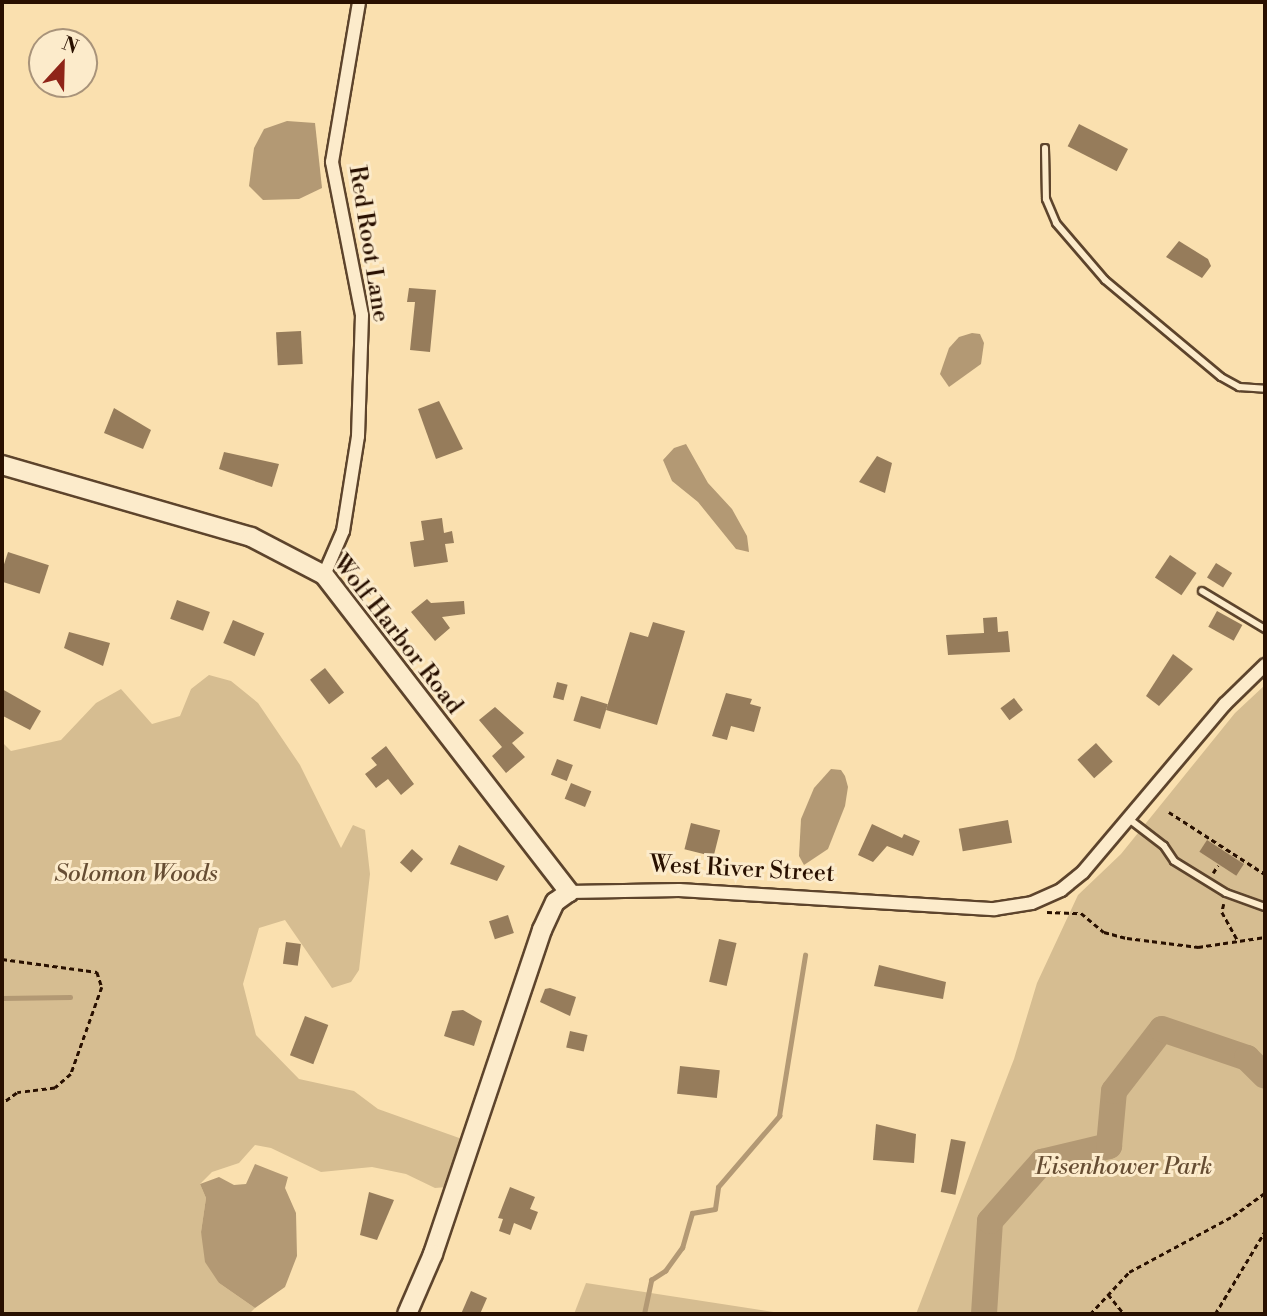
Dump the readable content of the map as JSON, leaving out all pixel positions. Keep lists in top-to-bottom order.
{
  "streets": {
    "street": ["Red Root Lane", "Wolf Harbor Road", "West River Street"]
  },
  "crossings": [
    ["Red Root Lane", "Wolf Harbor Road"],
    ["Wolf Harbor Road", "West River Street"]
  ],
  "parks": ["Solomon Woods", "Eisenhower Park"],
  "north": "top"
}
